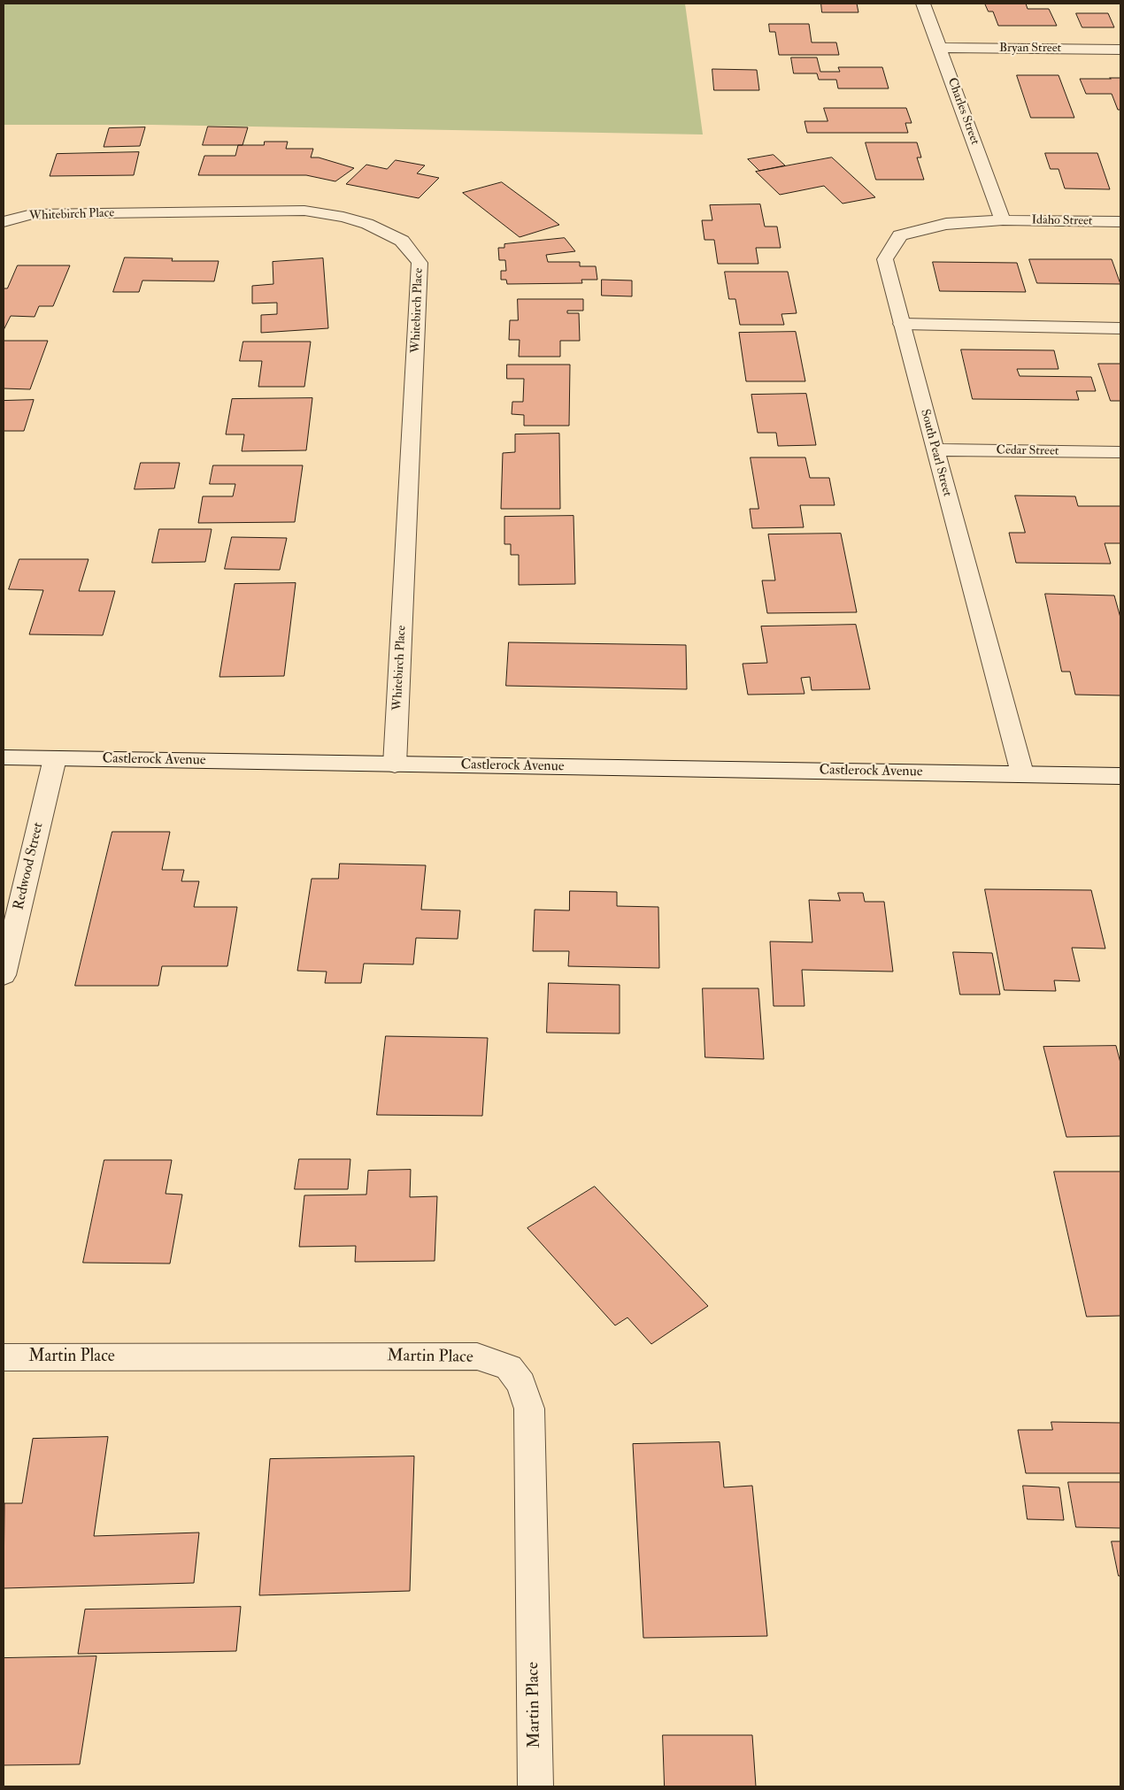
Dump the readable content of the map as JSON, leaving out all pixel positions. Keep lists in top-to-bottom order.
{
  "streets": {
    "street": [
      "Bryan Street",
      "Charles Street",
      "Whitebirch Place",
      "Idaho Street",
      "Cedar Street",
      "South Pearl Street",
      "Castlerock Avenue",
      "Redwood Street",
      "Martin Place"
    ]
  },
  "crossings": [
    ["Bryan Street", "Charles Street"],
    ["Charles Street", "Idaho Street"],
    ["Charles Street", "South Pearl Street"],
    ["Whitebirch Place", "Castlerock Avenue"],
    ["Idaho Street", "South Pearl Street"],
    ["Cedar Street", "South Pearl Street"],
    ["South Pearl Street", "Castlerock Avenue"],
    ["Castlerock Avenue", "Redwood Street"]
  ]
}
